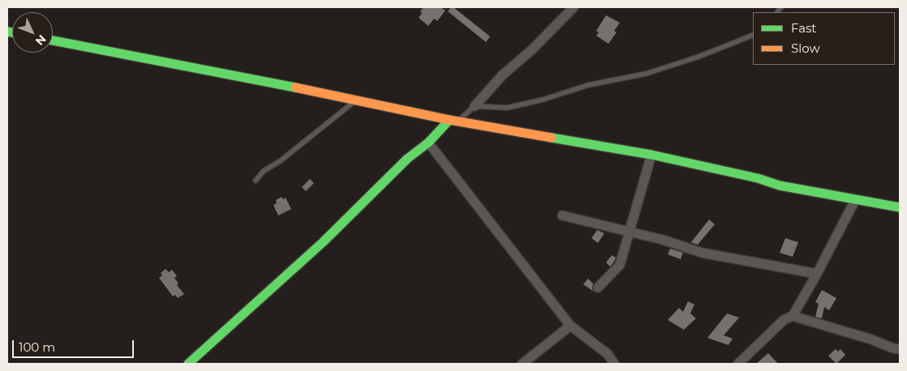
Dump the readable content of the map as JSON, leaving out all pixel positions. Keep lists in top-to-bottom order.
{
  "legend": ["Fast", "Slow"],
  "scale_bar": "100 m",
  "north": "bottom right"
}
